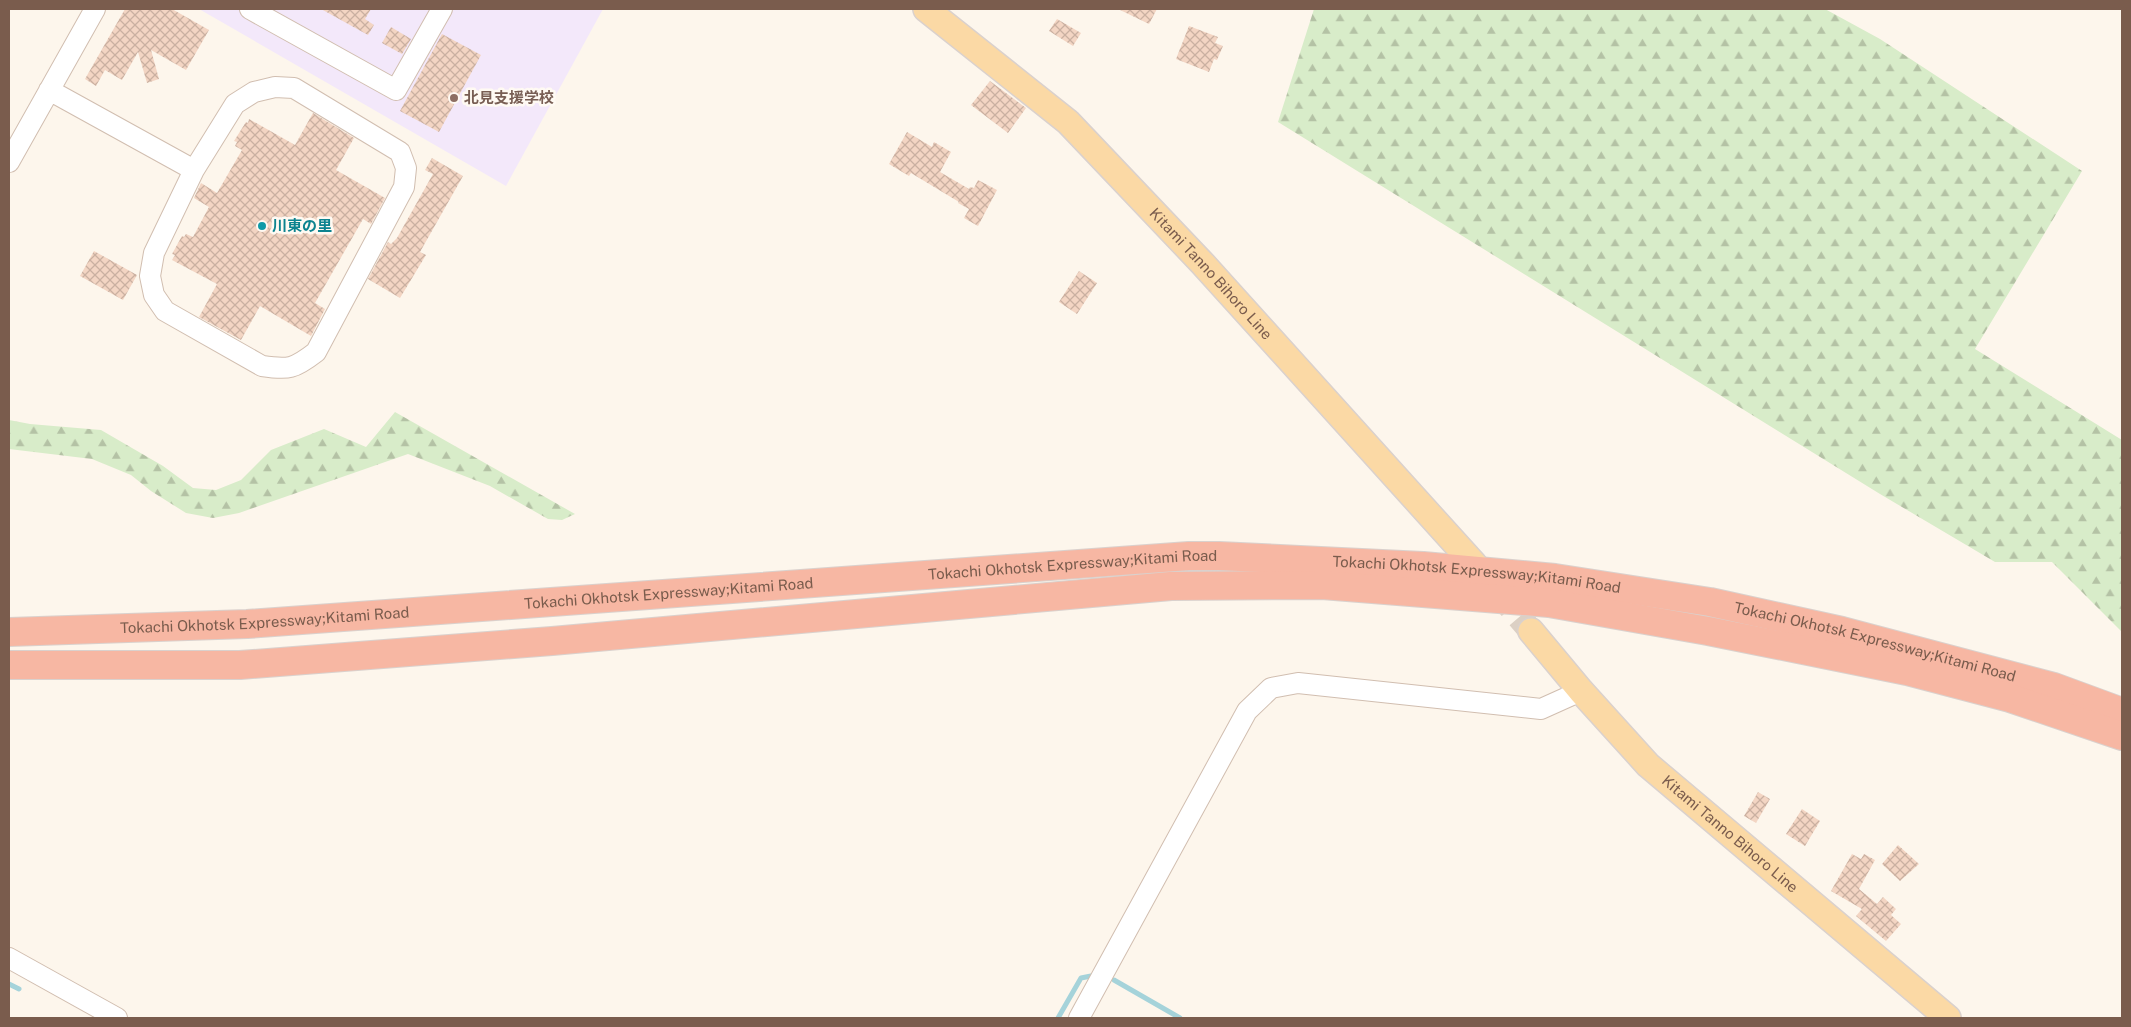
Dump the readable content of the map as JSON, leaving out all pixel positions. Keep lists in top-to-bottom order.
{
  "streets": {
    "highway": ["Tokachi Okhotsk Expressway;Kitami Road"],
    "main road": ["Kitami Tanno Bihoro Line"]
  },
  "places": ["北見支援学校", "川東の里"]
}
